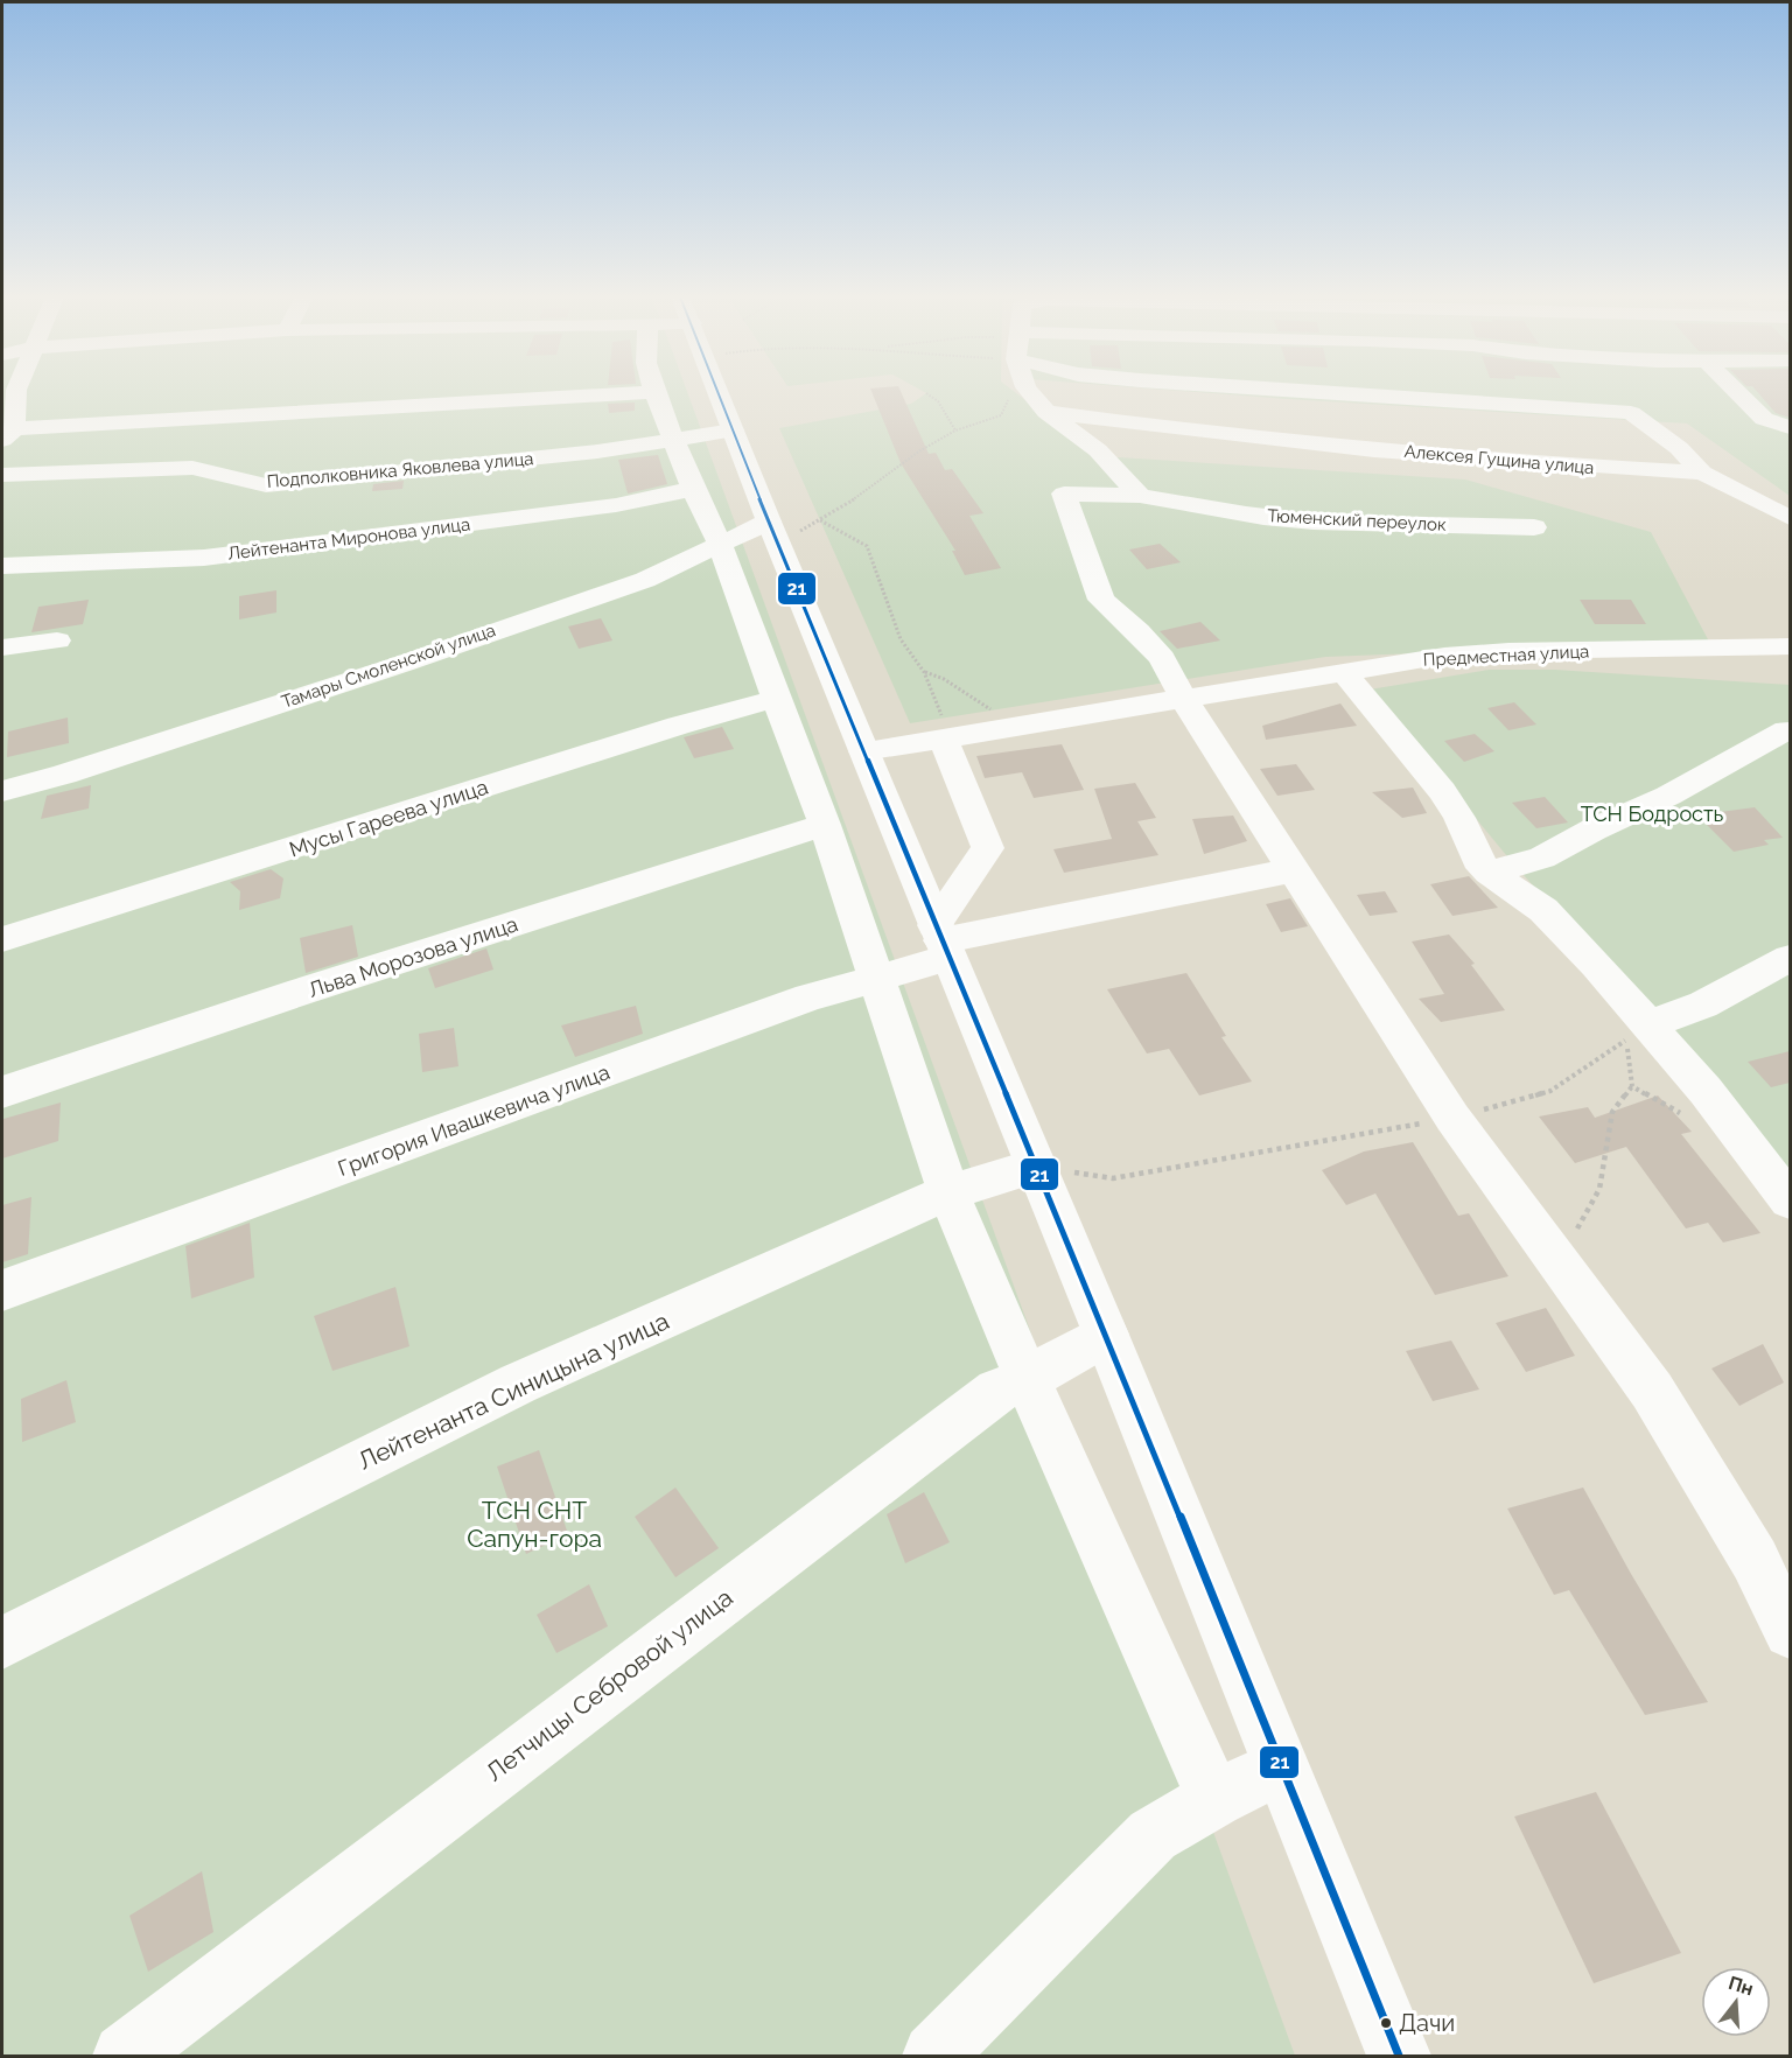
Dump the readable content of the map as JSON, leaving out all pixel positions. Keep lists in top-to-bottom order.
{
  "streets": {
    "street": [
      "Алексея Гущина улица",
      "Подполковника Яковлева улица",
      "Тюменский переулок",
      "Лейтенанта Миронова улица",
      "Предместная улица",
      "Тамары Смоленской улица",
      "Мусы Гареева улица",
      "Льва Морозова улица",
      "Григория Ивашкевича улица",
      "Лейтенанта Синицына улица",
      "Летчицы Себровой улица"
    ]
  },
  "parks": ["ТСН Бодрость", "ТСН СНТ Сапун-гора"],
  "places": ["Дачи"],
  "lines": ["transit line 21"],
  "north": "top"
}
